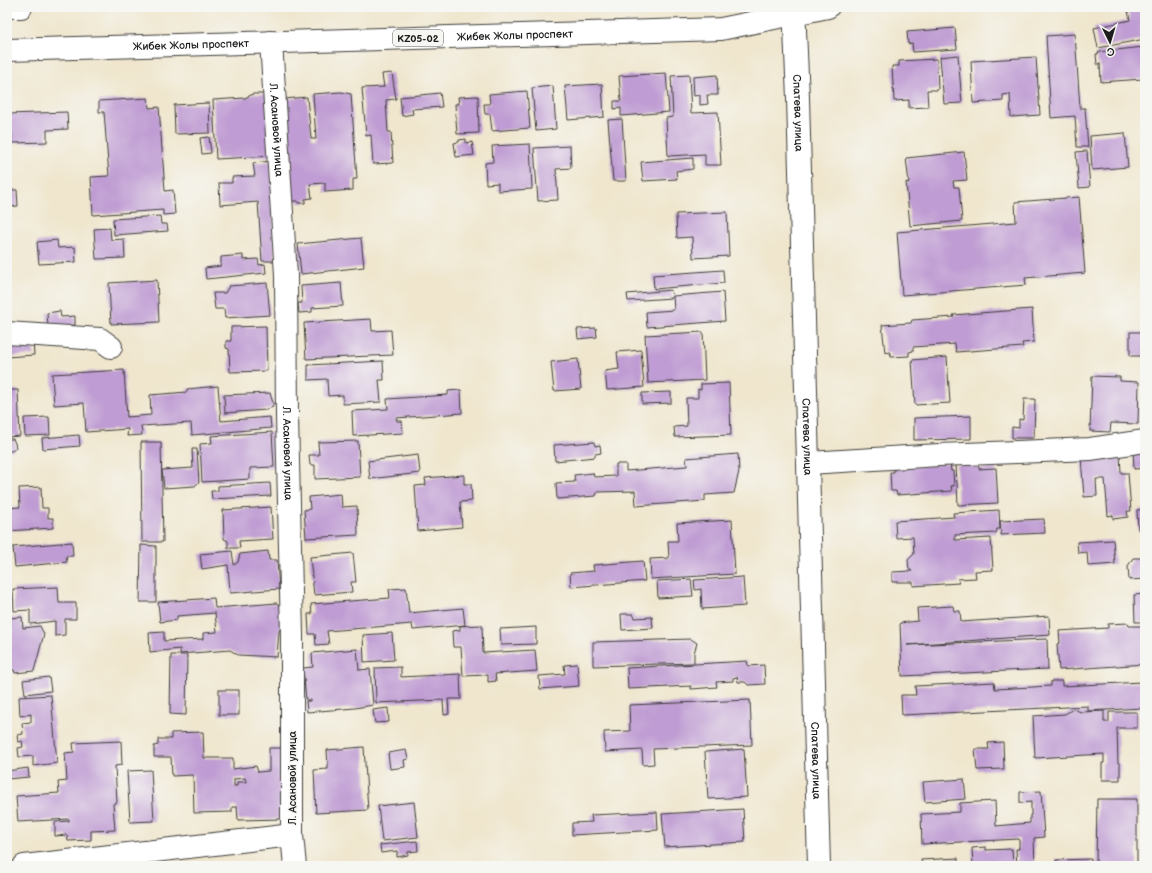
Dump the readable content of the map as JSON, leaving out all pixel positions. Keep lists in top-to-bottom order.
{
  "streets": {
    "main road": [
      "Жибек Жолы проспект",
      "KZ05-02",
      "Спатева улица",
      "Л. Асановой улица"
    ]
  },
  "crossings": [
    ["Жибек Жолы проспект", "Спатева улица"],
    ["Жибек Жолы проспект", "Л. Асановой улица"]
  ],
  "north": "bottom"
}
